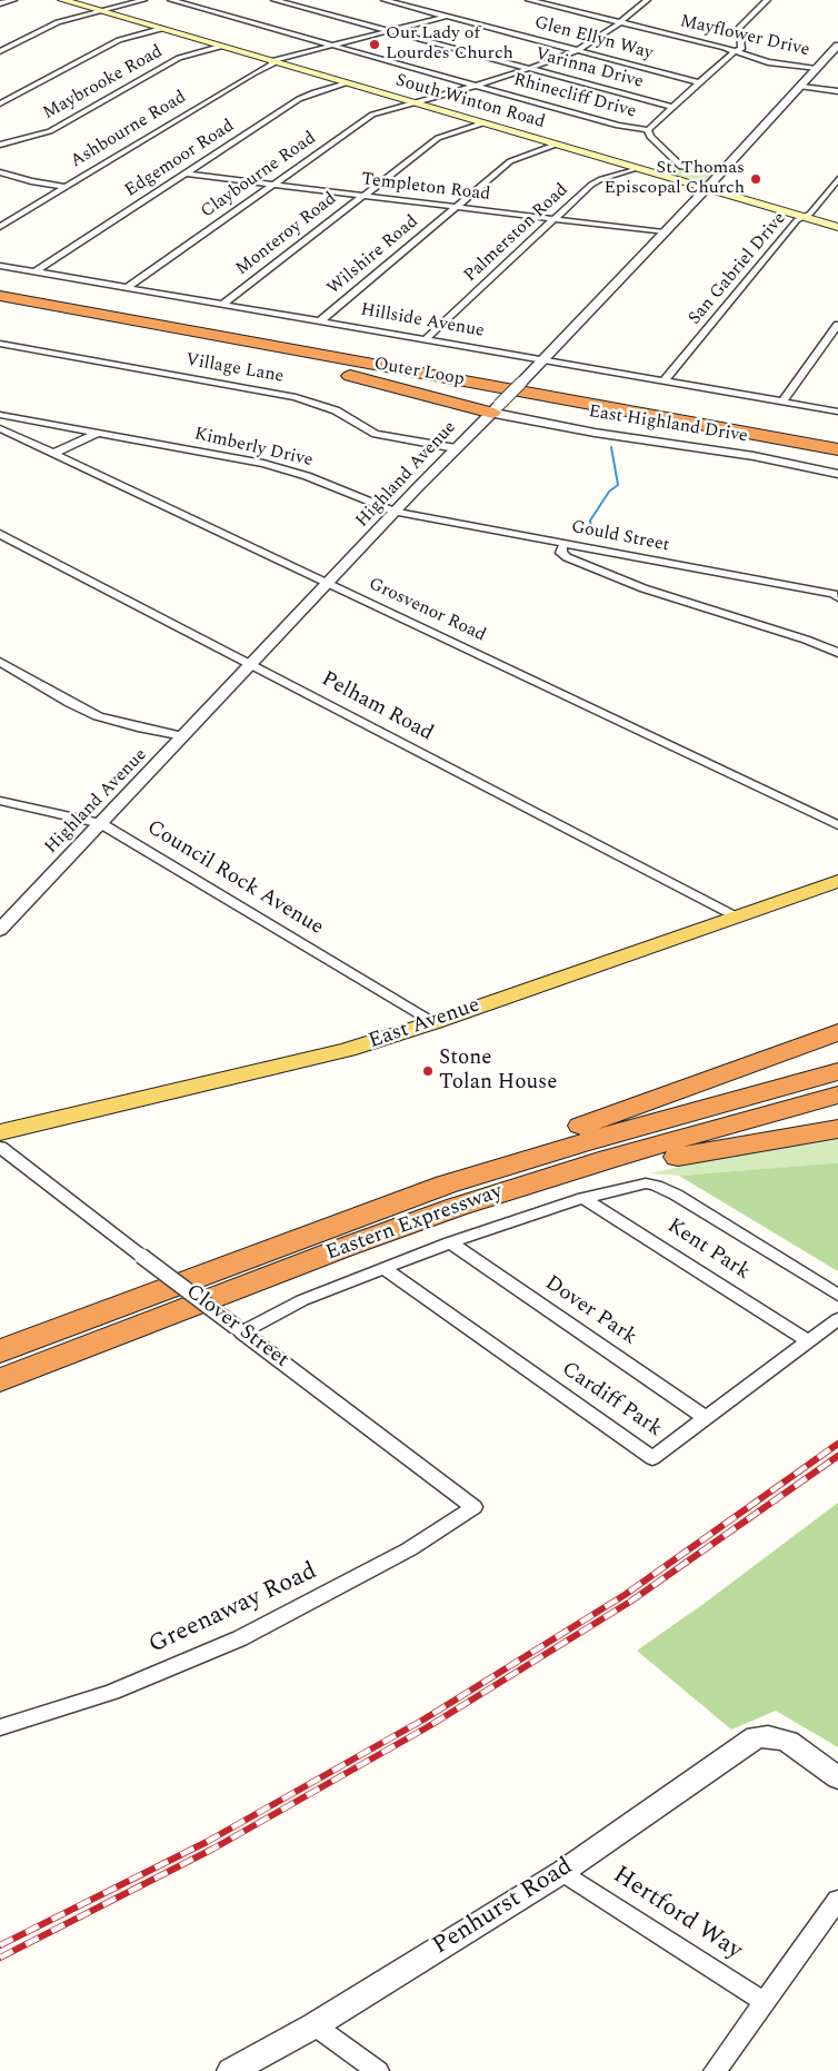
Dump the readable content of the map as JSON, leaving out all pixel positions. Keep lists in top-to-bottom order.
{
  "streets": {
    "highway": ["Outer Loop", "Eastern Expressway"],
    "main road": ["South Winton Road", "East Avenue"],
    "street": [
      "Mayflower Drive",
      "Glen Ellyn Way",
      "Varinna Drive",
      "Maybrooke Road",
      "Rhinecliff Drive",
      "Ashbourne Road",
      "Edgemoor Road",
      "Claybourne Road",
      "Templeton Road",
      "Palmerston Road",
      "Monteroy Road",
      "Wilshire Road",
      "San Gabriel Drive",
      "Hillside Avenue",
      "Village Lane",
      "East Highland Drive",
      "Kimberly Drive",
      "Highland Avenue",
      "Gould Street",
      "Grosvenor Road",
      "Pelham Road",
      "Council Rock Avenue",
      "Kent Park",
      "Dover Park",
      "Clover Street",
      "Cardiff Park",
      "Greenaway Road",
      "Penhurst Road",
      "Hertford Way"
    ]
  },
  "crossings": [
    ["Mayflower Drive", "Claybourne Road"],
    ["Mayflower Drive", "Highland Avenue"],
    ["Glen Ellyn Way", "Ashbourne Road"],
    ["Glen Ellyn Way", "Claybourne Road"],
    ["Varinna Drive", "Ashbourne Road"],
    ["Varinna Drive", "Claybourne Road"],
    ["Maybrooke Road", "South Winton Road"],
    ["Rhinecliff Drive", "Ashbourne Road"],
    ["Rhinecliff Drive", "Claybourne Road"],
    ["South Winton Road", "Ashbourne Road"],
    ["South Winton Road", "Edgemoor Road"],
    ["South Winton Road", "Claybourne Road"],
    ["South Winton Road", "Palmerston Road"],
    ["South Winton Road", "Monteroy Road"],
    ["South Winton Road", "Wilshire Road"],
    ["South Winton Road", "San Gabriel Drive"],
    ["South Winton Road", "Highland Avenue"],
    ["Edgemoor Road", "Templeton Road"],
    ["Edgemoor Road", "Hillside Avenue"],
    ["Claybourne Road", "Templeton Road"],
    ["Claybourne Road", "Hillside Avenue"],
    ["Templeton Road", "Palmerston Road"],
    ["Templeton Road", "Monteroy Road"],
    ["Templeton Road", "Wilshire Road"],
    ["Templeton Road", "Highland Avenue"],
    ["Palmerston Road", "Hillside Avenue"],
    ["Monteroy Road", "Hillside Avenue"],
    ["Wilshire Road", "Hillside Avenue"],
    ["San Gabriel Drive", "Hillside Avenue"],
    ["Hillside Avenue", "Highland Avenue"],
    ["Village Lane", "Highland Avenue"],
    ["East Highland Drive", "Highland Avenue"],
    ["Kimberly Drive", "Highland Avenue"],
    ["Kimberly Drive", "Gould Street"],
    ["Highland Avenue", "Gould Street"],
    ["Highland Avenue", "Grosvenor Road"],
    ["Highland Avenue", "Pelham Road"],
    ["Highland Avenue", "Council Rock Avenue"],
    ["Pelham Road", "East Avenue"],
    ["Council Rock Avenue", "East Avenue"],
    ["Kent Park", "Cardiff Park"],
    ["Dover Park", "Cardiff Park"],
    ["Clover Street", "Greenaway Road"],
    ["Penhurst Road", "Hertford Way"]
  ],
  "places": ["Our Lady of Lourdes Church", "St. Thomas Episcopal Church", "Stone Tolan House"]
}
